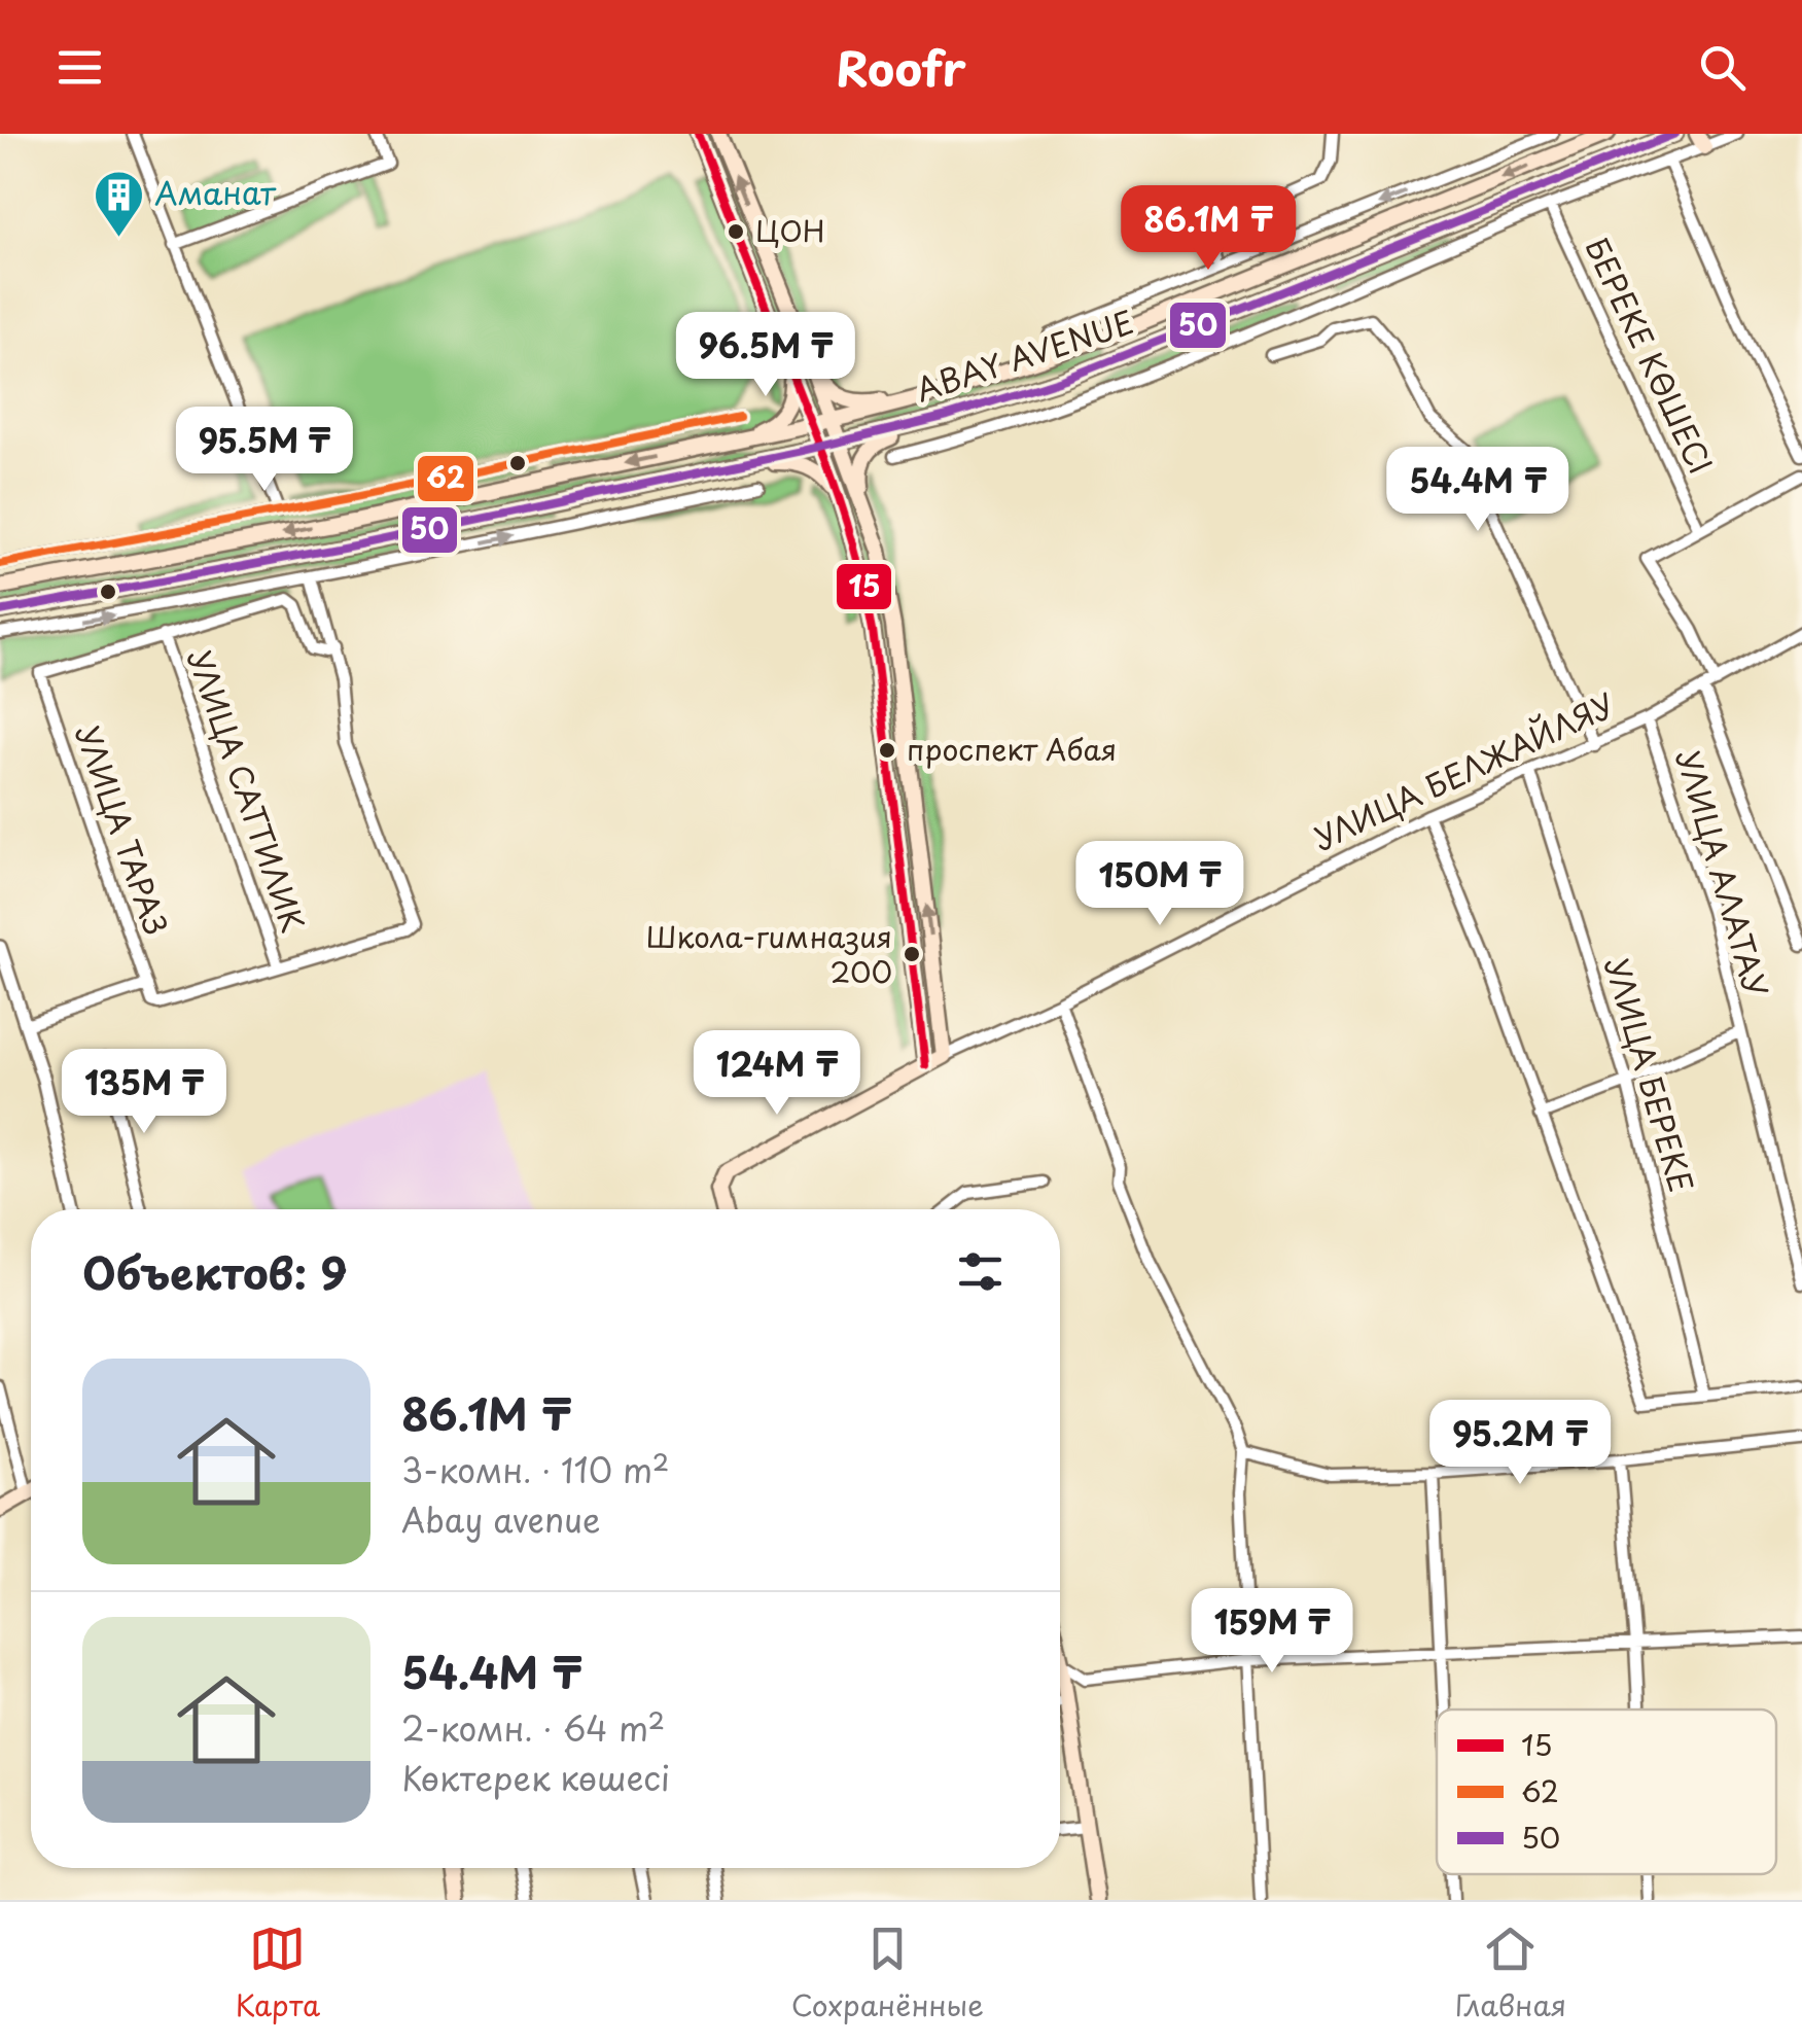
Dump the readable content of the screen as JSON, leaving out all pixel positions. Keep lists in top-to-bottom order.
{
  "streets": {
    "main road": ["ABAY AVENUE", "УЛИЦА БЕЛЖАЙЛЯУ"],
    "street": [
      "БЕРЕКЕ КӨШЕСІ",
      "УЛИЦА САТТИЛИК",
      "УЛИЦА ТАРАЗ",
      "УЛИЦА АЛАТАУ",
      "УЛИЦА БЕРЕКЕ"
    ]
  },
  "crossings": [
    ["УЛИЦА БЕЛЖАЙЛЯУ", "УЛИЦА АЛАТАУ"],
    ["УЛИЦА БЕЛЖАЙЛЯУ", "УЛИЦА БЕРЕКЕ"],
    ["УЛИЦА САТТИЛИК", "УЛИЦА ТАРАЗ"]
  ],
  "places": {
    "other": ["ЦОН", "проспект Абая", "Школа-гимназия 200"],
    "building": ["Аманат"]
  },
  "lines": ["transit line 15", "transit line 50", "transit line 62"],
  "legend": ["15", "62", "50"],
  "page": {
    "header": "Roofr",
    "price": [
      "86.1M ₸",
      "96.5M ₸",
      "95.5M ₸",
      "54.4M ₸",
      "150M ₸",
      "124M ₸",
      "135M ₸",
      "95.2M ₸",
      "159M ₸"
    ],
    "heading": "Объектов: 9",
    "list": [
      {
        "name": "86.1M ₸",
        "note": "3-комн. · 110 m² · Abay avenue"
      },
      {
        "name": "54.4M ₸",
        "note": "2-комн. · 64 m² · Көктерек көшесі"
      }
    ],
    "tabs": ["Карта", "Сохранённые", "Главная"]
  }
}
